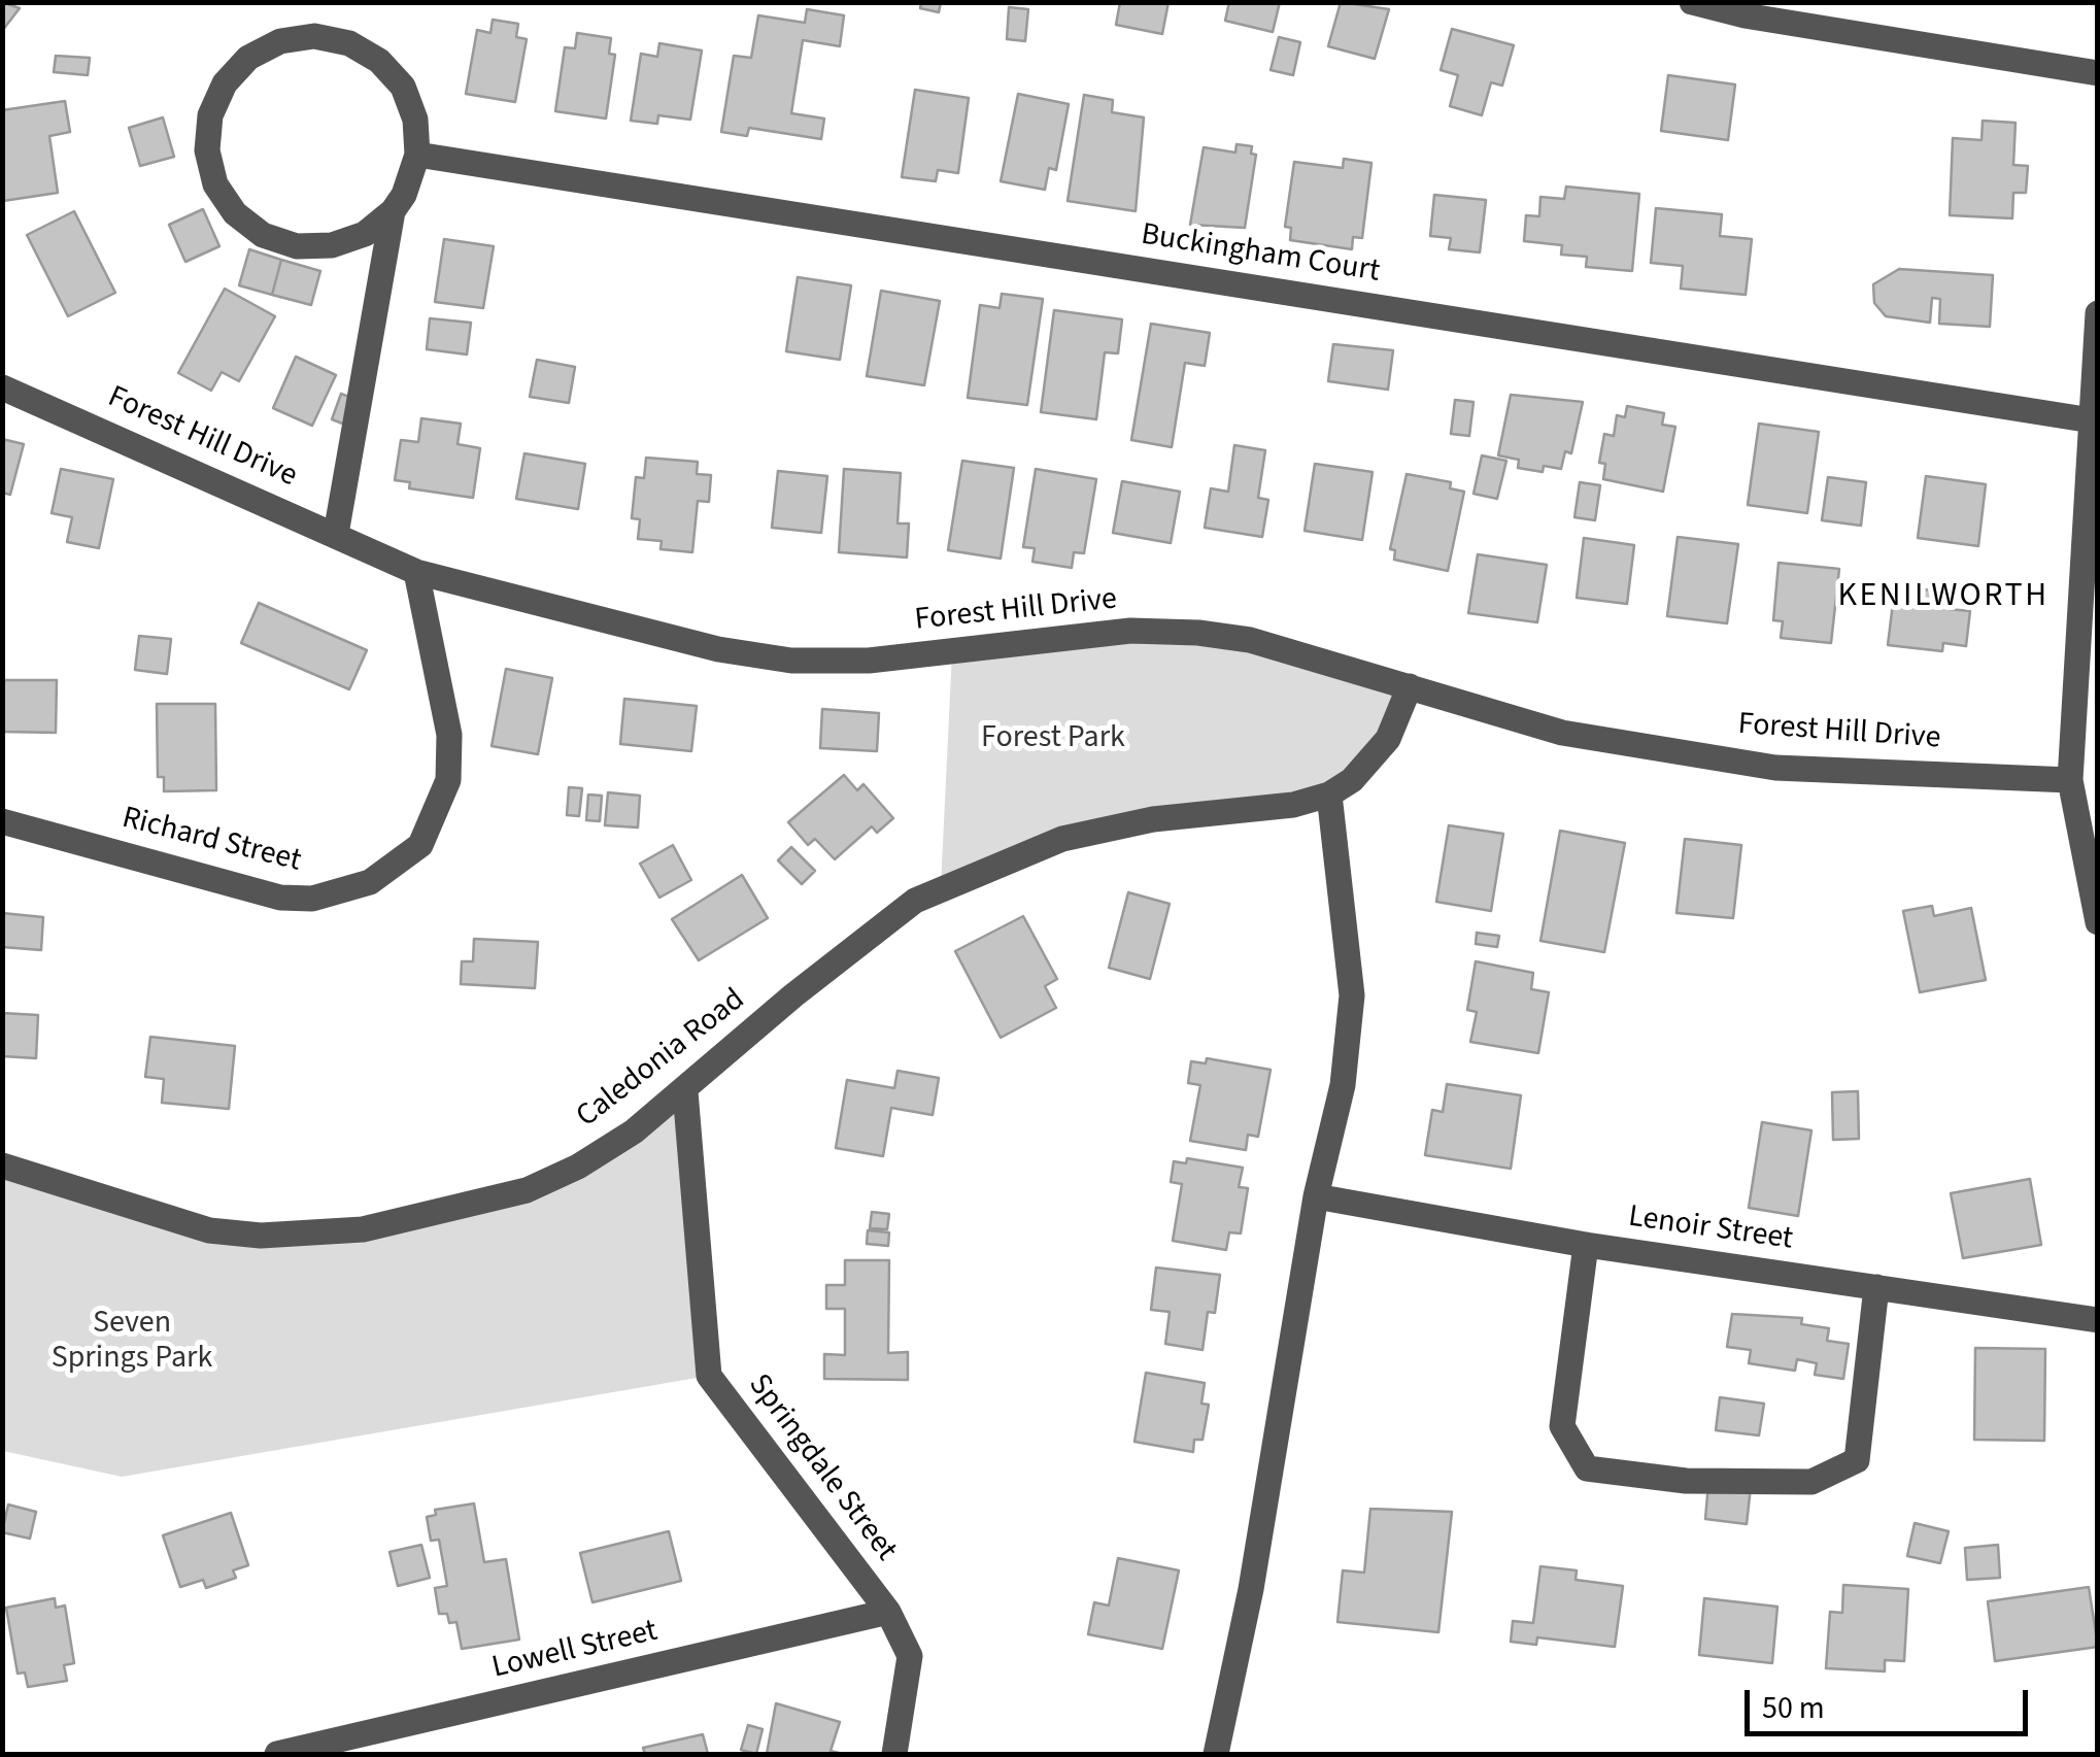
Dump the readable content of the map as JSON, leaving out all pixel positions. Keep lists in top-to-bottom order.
{
  "streets": {
    "street": [
      "Buckingham Court",
      "Forest Hill Drive",
      "Richard Street",
      "Caledonia Road",
      "Lenoir Street",
      "Springdale Street",
      "Lowell Street"
    ]
  },
  "crossings": [
    ["Forest Hill Drive", "Richard Street"],
    ["Forest Hill Drive", "Caledonia Road"],
    ["Caledonia Road", "Springdale Street"],
    ["Springdale Street", "Lowell Street"]
  ],
  "districts": ["KENILWORTH"],
  "parks": ["Forest Park", "Seven Springs Park"],
  "scale_bar": "50 m"
}
